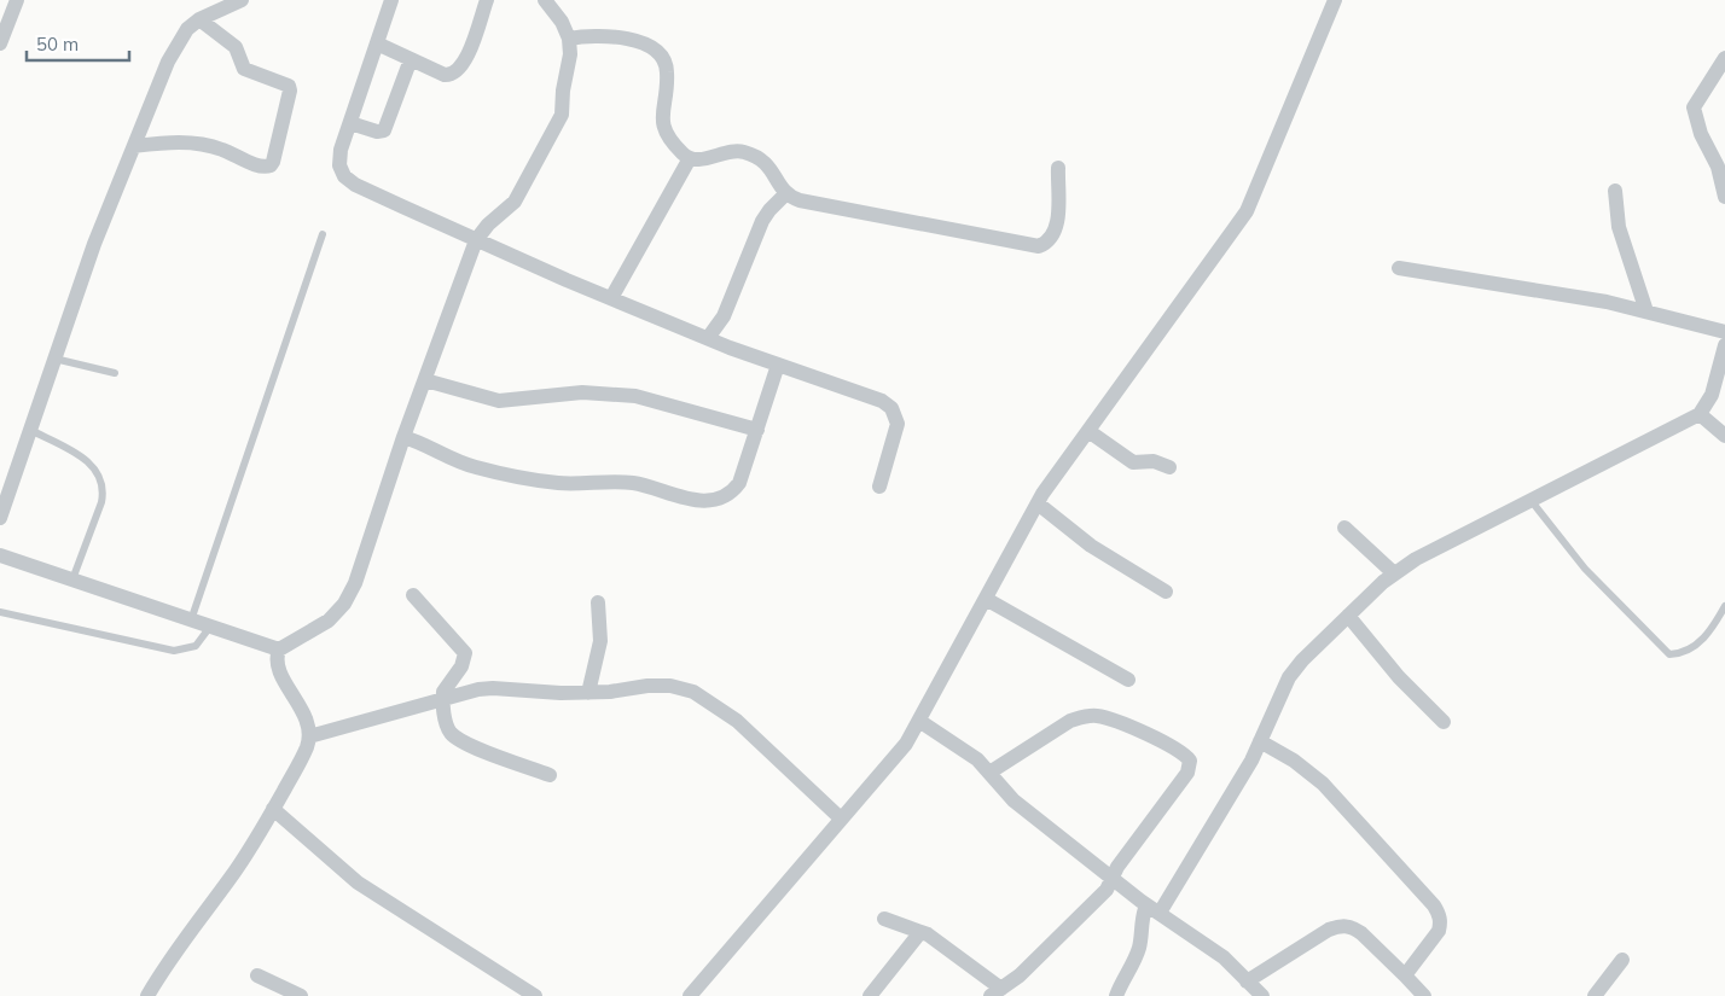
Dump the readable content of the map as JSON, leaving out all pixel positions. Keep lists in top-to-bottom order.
{
  "scale_bar": "50 m"
}
